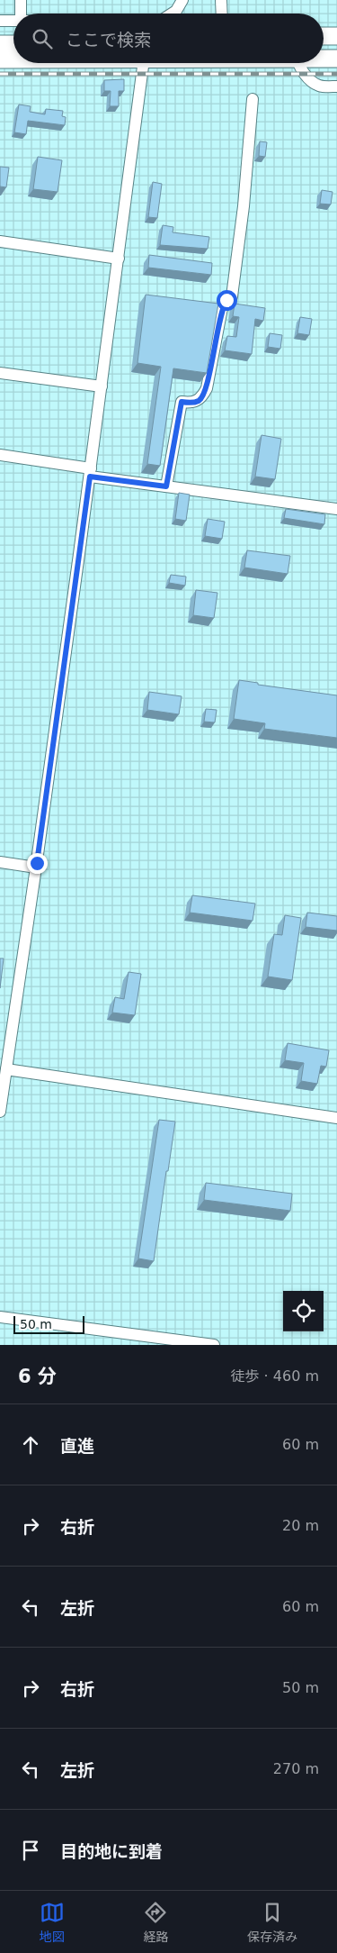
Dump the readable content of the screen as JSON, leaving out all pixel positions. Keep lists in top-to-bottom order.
{
  "scale_bar": "50 m",
  "page": {
    "search": "ここで検索",
    "scale": "50 m",
    "heading": ["6 分", "徒歩 · 460 m"],
    "list": [
      ["直進", "60 m"],
      ["右折", "20 m"],
      ["左折", "60 m"],
      ["右折", "50 m"],
      ["左折", "270 m"],
      "目的地に到着"
    ],
    "nav": ["地図", "経路", "保存済み"]
  }
}
